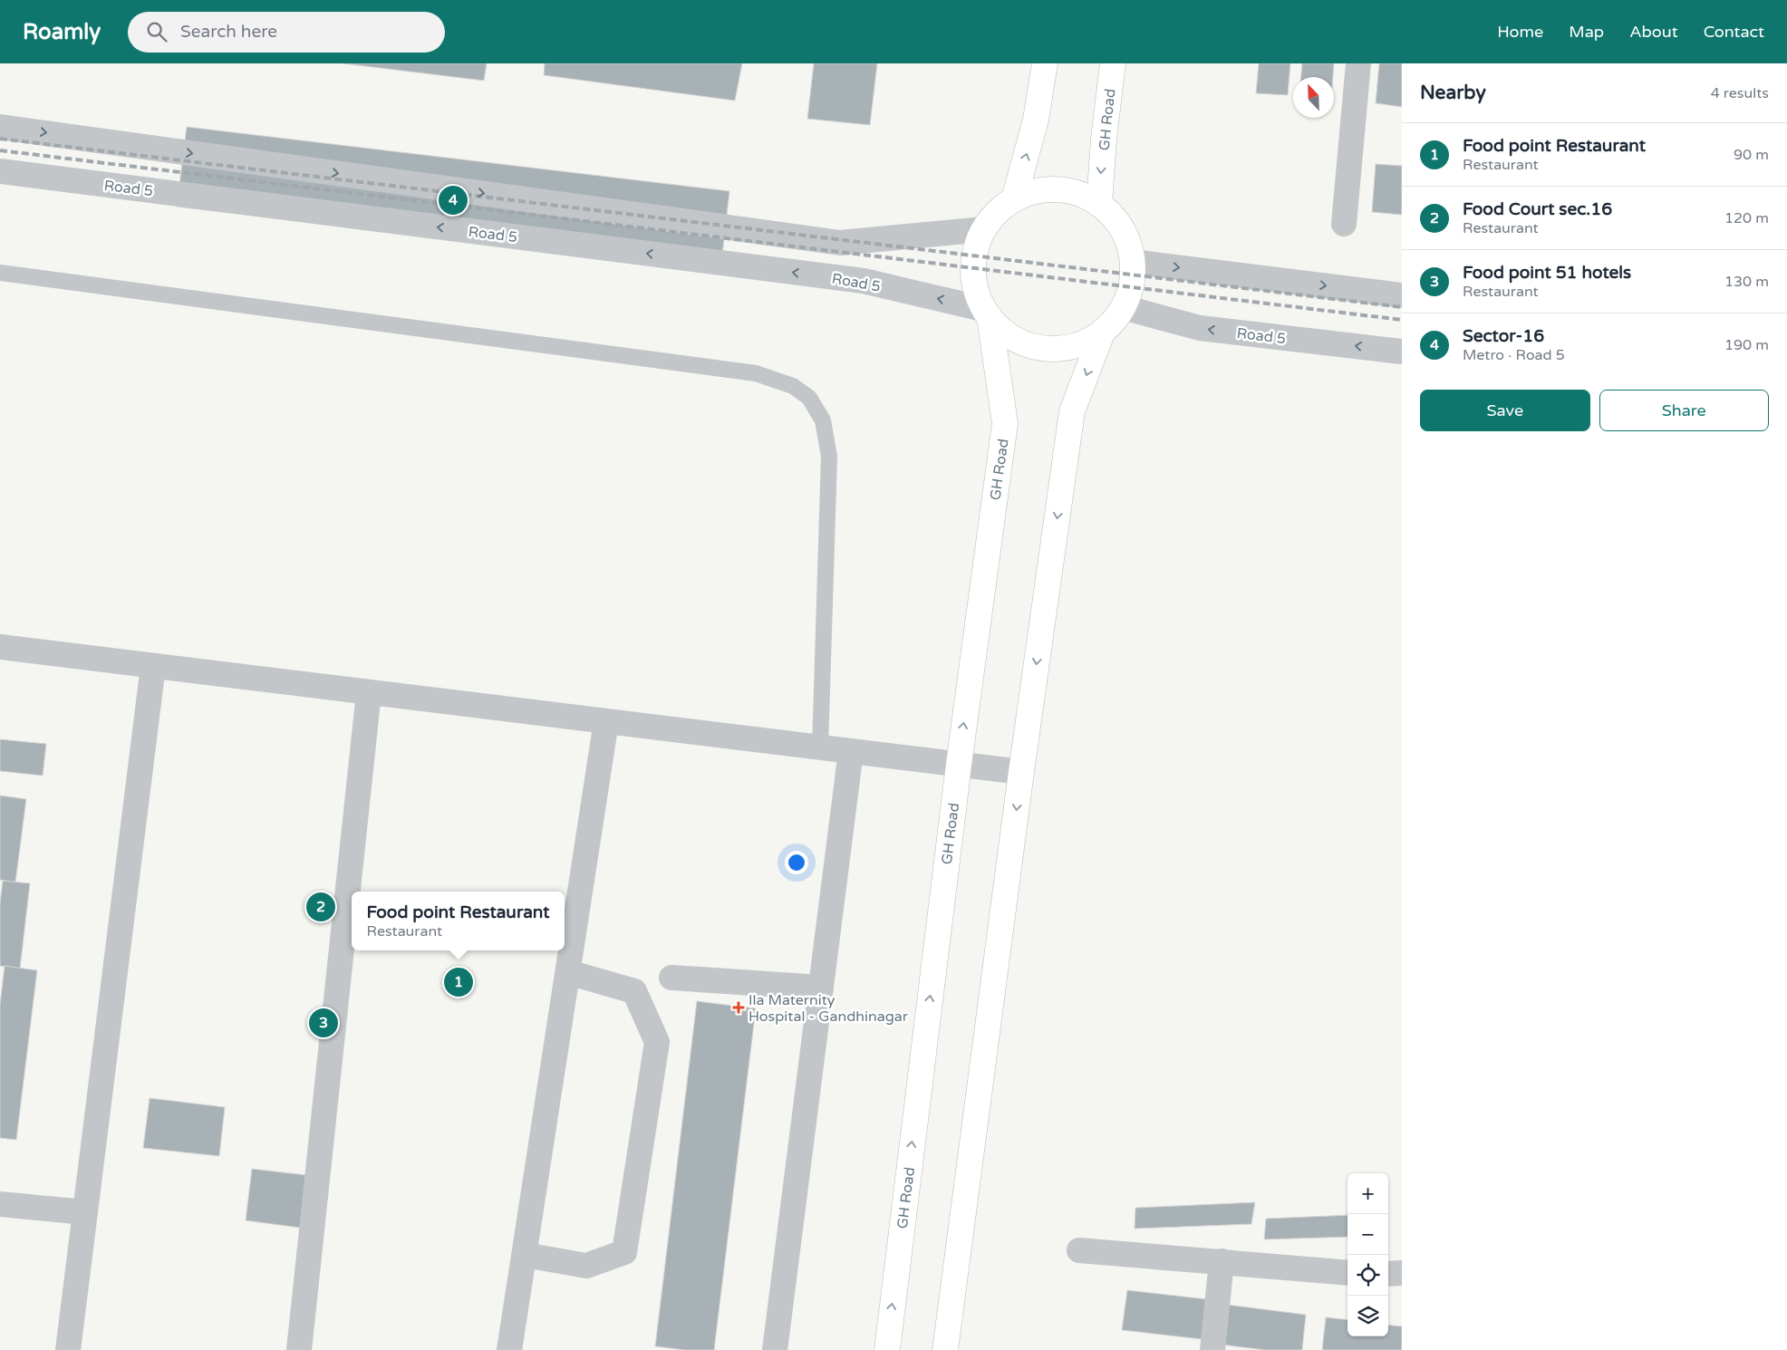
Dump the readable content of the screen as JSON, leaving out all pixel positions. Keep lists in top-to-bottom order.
{
  "streets": {
    "main road": ["GH Road"],
    "street": ["Road 5"]
  },
  "crossings": [
    ["GH Road", "Road 5"]
  ],
  "places": {
    "health": ["Ila Maternity Hospital - Gandhinagar"]
  },
  "north": "top left",
  "page": {
    "header": "Roamly",
    "search": "Search here",
    "nav": [
      "Home",
      "Map",
      "About",
      "Contact"
    ],
    "heading": ["Nearby", "4 results"],
    "list": [
      {
        "mark": "1",
        "name": "Food point Restaurant",
        "note": "Restaurant",
        "value": "90 m"
      },
      {
        "mark": "2",
        "name": "Food Court sec.16",
        "note": "Restaurant",
        "value": "120 m"
      },
      {
        "mark": "3",
        "name": "Food point 51 hotels",
        "note": "Restaurant",
        "value": "130 m"
      },
      {
        "mark": "4",
        "name": "Sector-16",
        "note": "Metro · Road 5",
        "value": "190 m"
      }
    ],
    "pins": [
      "4",
      "2",
      "1",
      "3"
    ],
    "buttons": ["Save", "Share"],
    "popup": ["Food point Restaurant", "Restaurant"],
    "map_buttons": ["+", "−"]
  }
}
